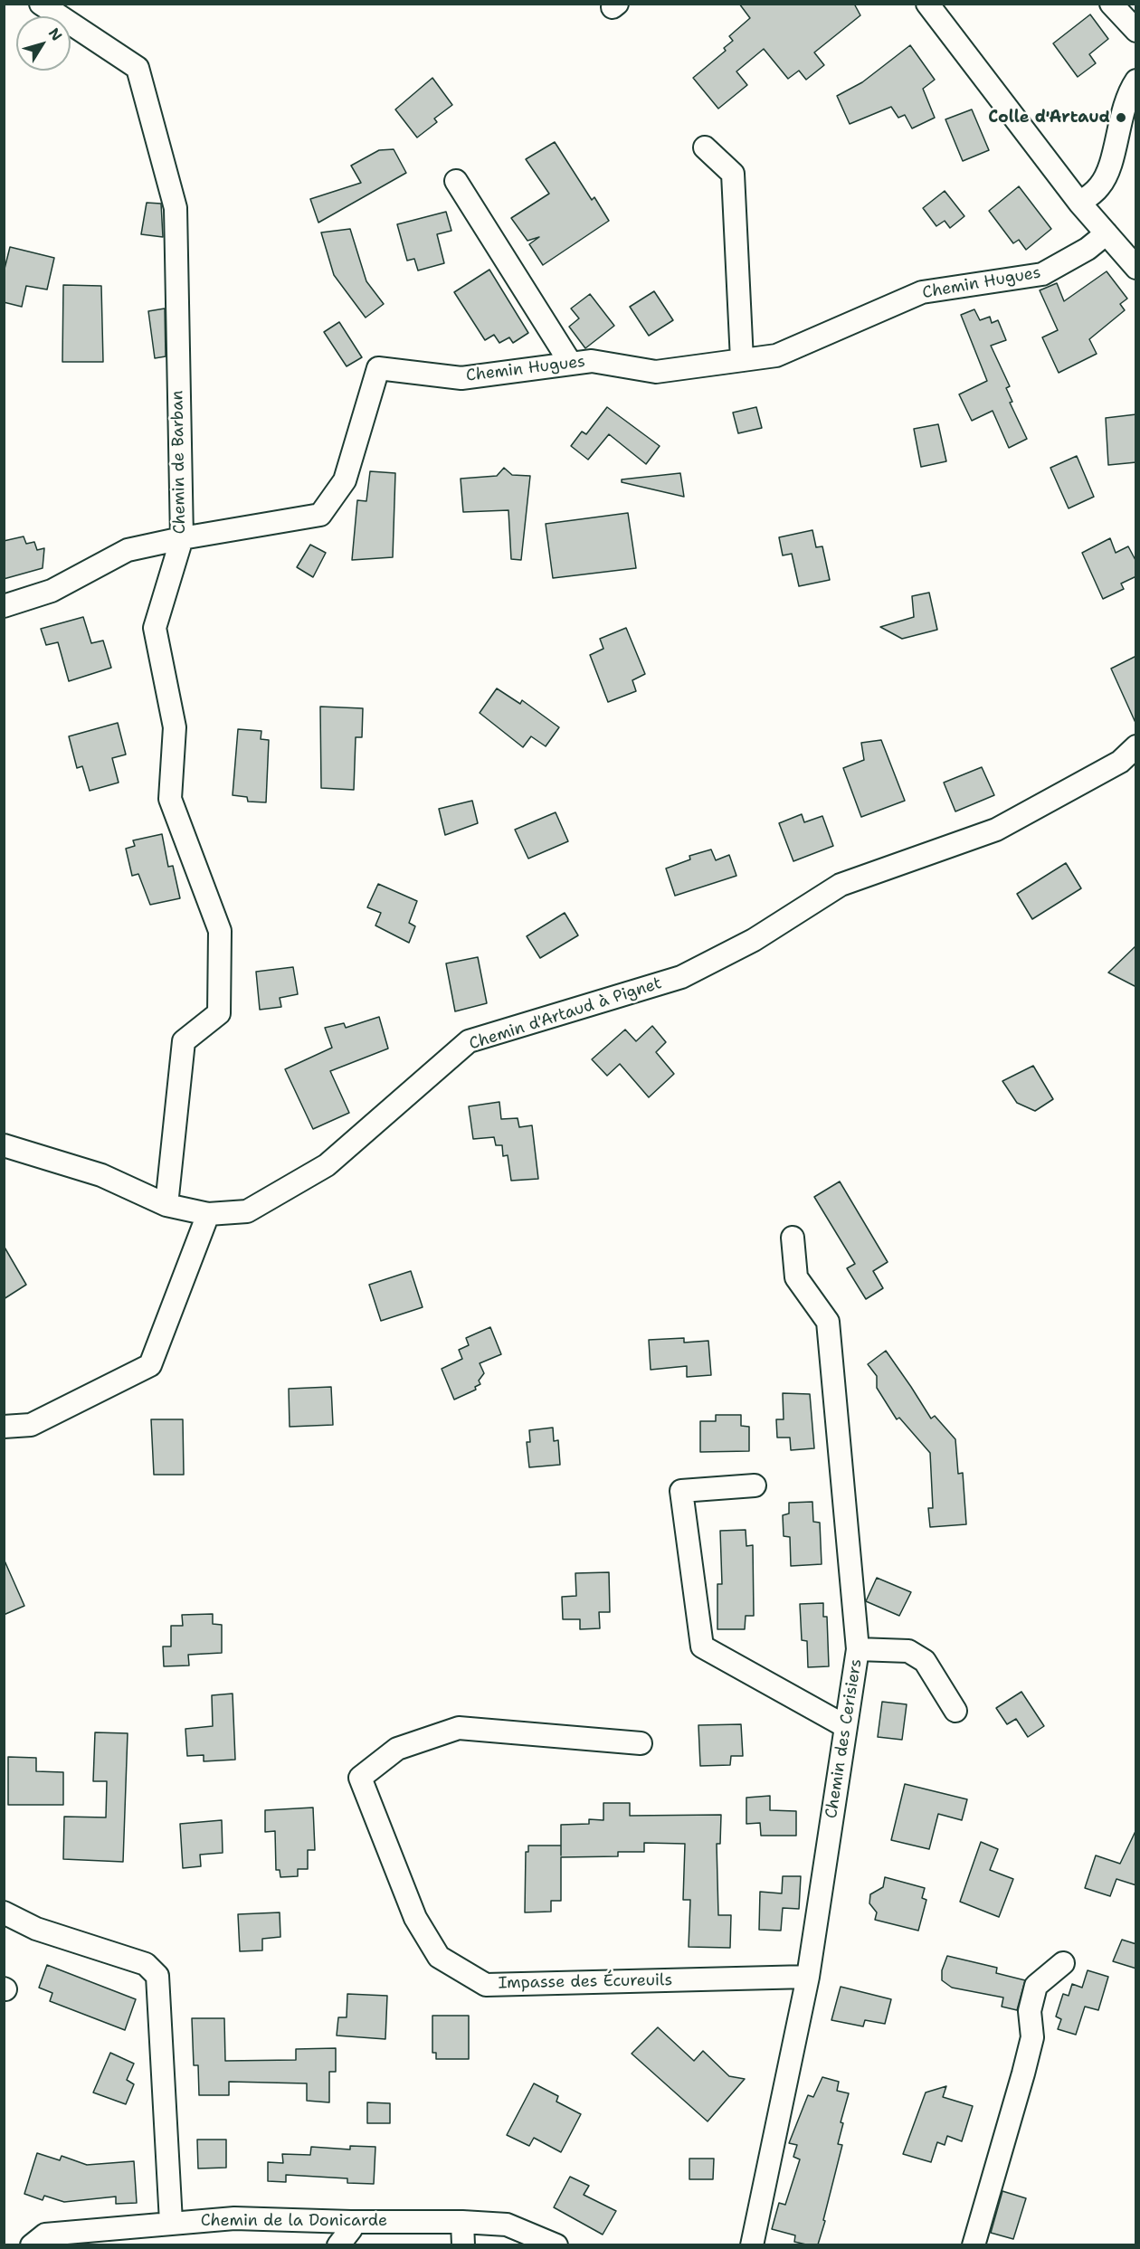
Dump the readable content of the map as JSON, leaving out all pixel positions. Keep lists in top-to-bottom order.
{
  "streets": {
    "street": [
      "Chemin Hugues",
      "Chemin de Barban",
      "Chemin d'Artaud à Pignet",
      "Chemin des Cerisiers",
      "Impasse des Écureuils",
      "Chemin de la Donicarde"
    ]
  },
  "crossings": [
    ["Chemin Hugues", "Chemin de Barban"],
    ["Chemin de Barban", "Chemin d'Artaud à Pignet"],
    ["Chemin des Cerisiers", "Impasse des Écureuils"]
  ],
  "places": ["Colle d'Artaud"],
  "north": "top right"
}
